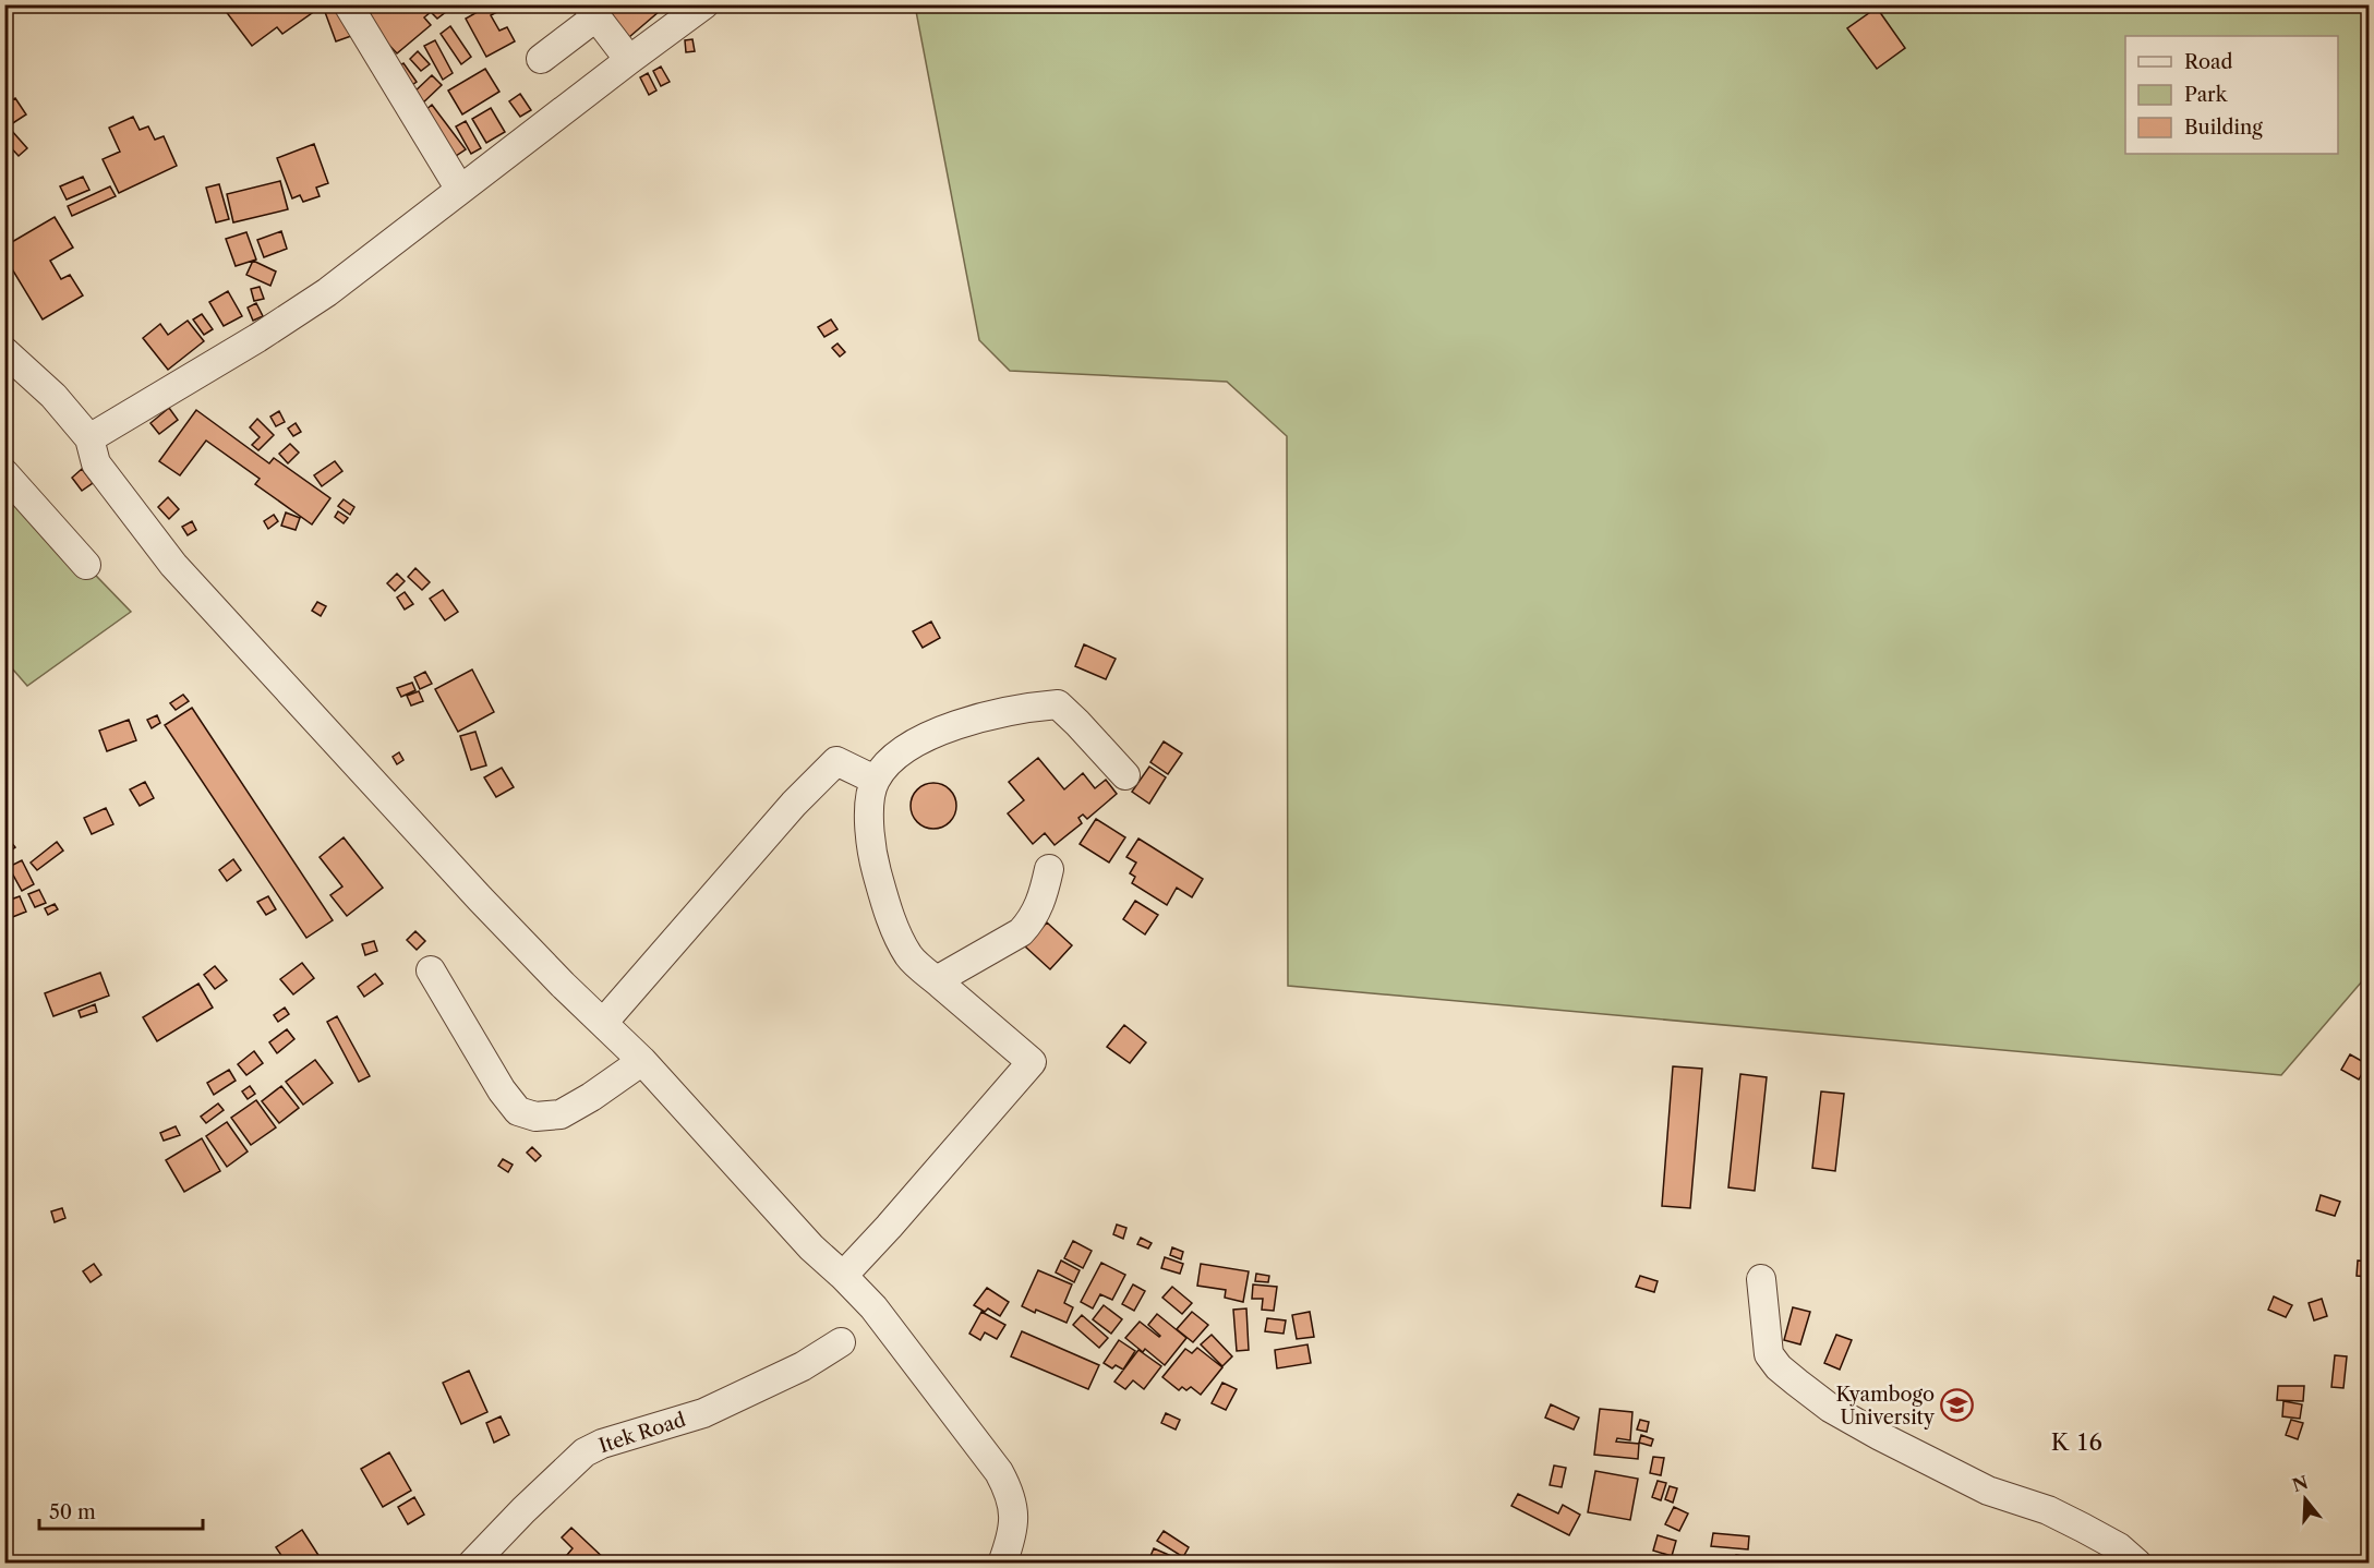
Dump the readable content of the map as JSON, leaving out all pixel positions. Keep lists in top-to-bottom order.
{
  "streets": {
    "street": ["Itek Road"]
  },
  "districts": ["K 16"],
  "places": {
    "school or university": ["Kyambogo University"]
  },
  "legend": ["Road", "Park", "Building"],
  "scale_bar": "50 m",
  "north": "top"
}
